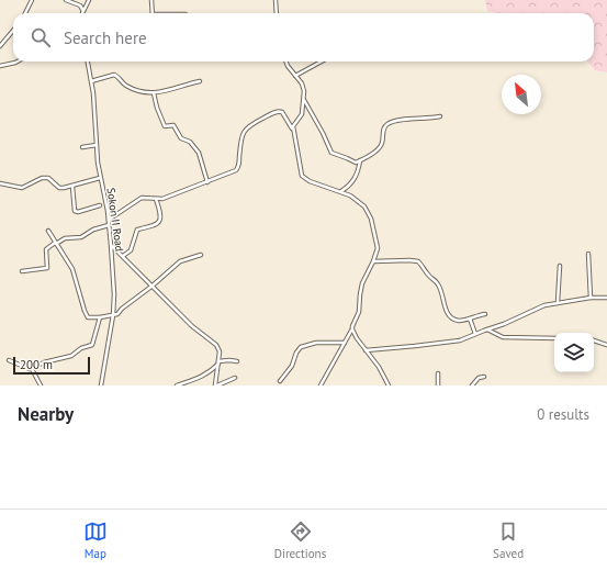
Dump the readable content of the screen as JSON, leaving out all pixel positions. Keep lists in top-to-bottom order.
{
  "streets": {
    "street": ["Sokon II Road"]
  },
  "scale_bar": "200 m",
  "north": "top left",
  "page": {
    "search": "Search here",
    "scale": "200 m",
    "heading": ["Nearby", "0 results"],
    "nav": ["Map", "Directions", "Saved"]
  }
}
